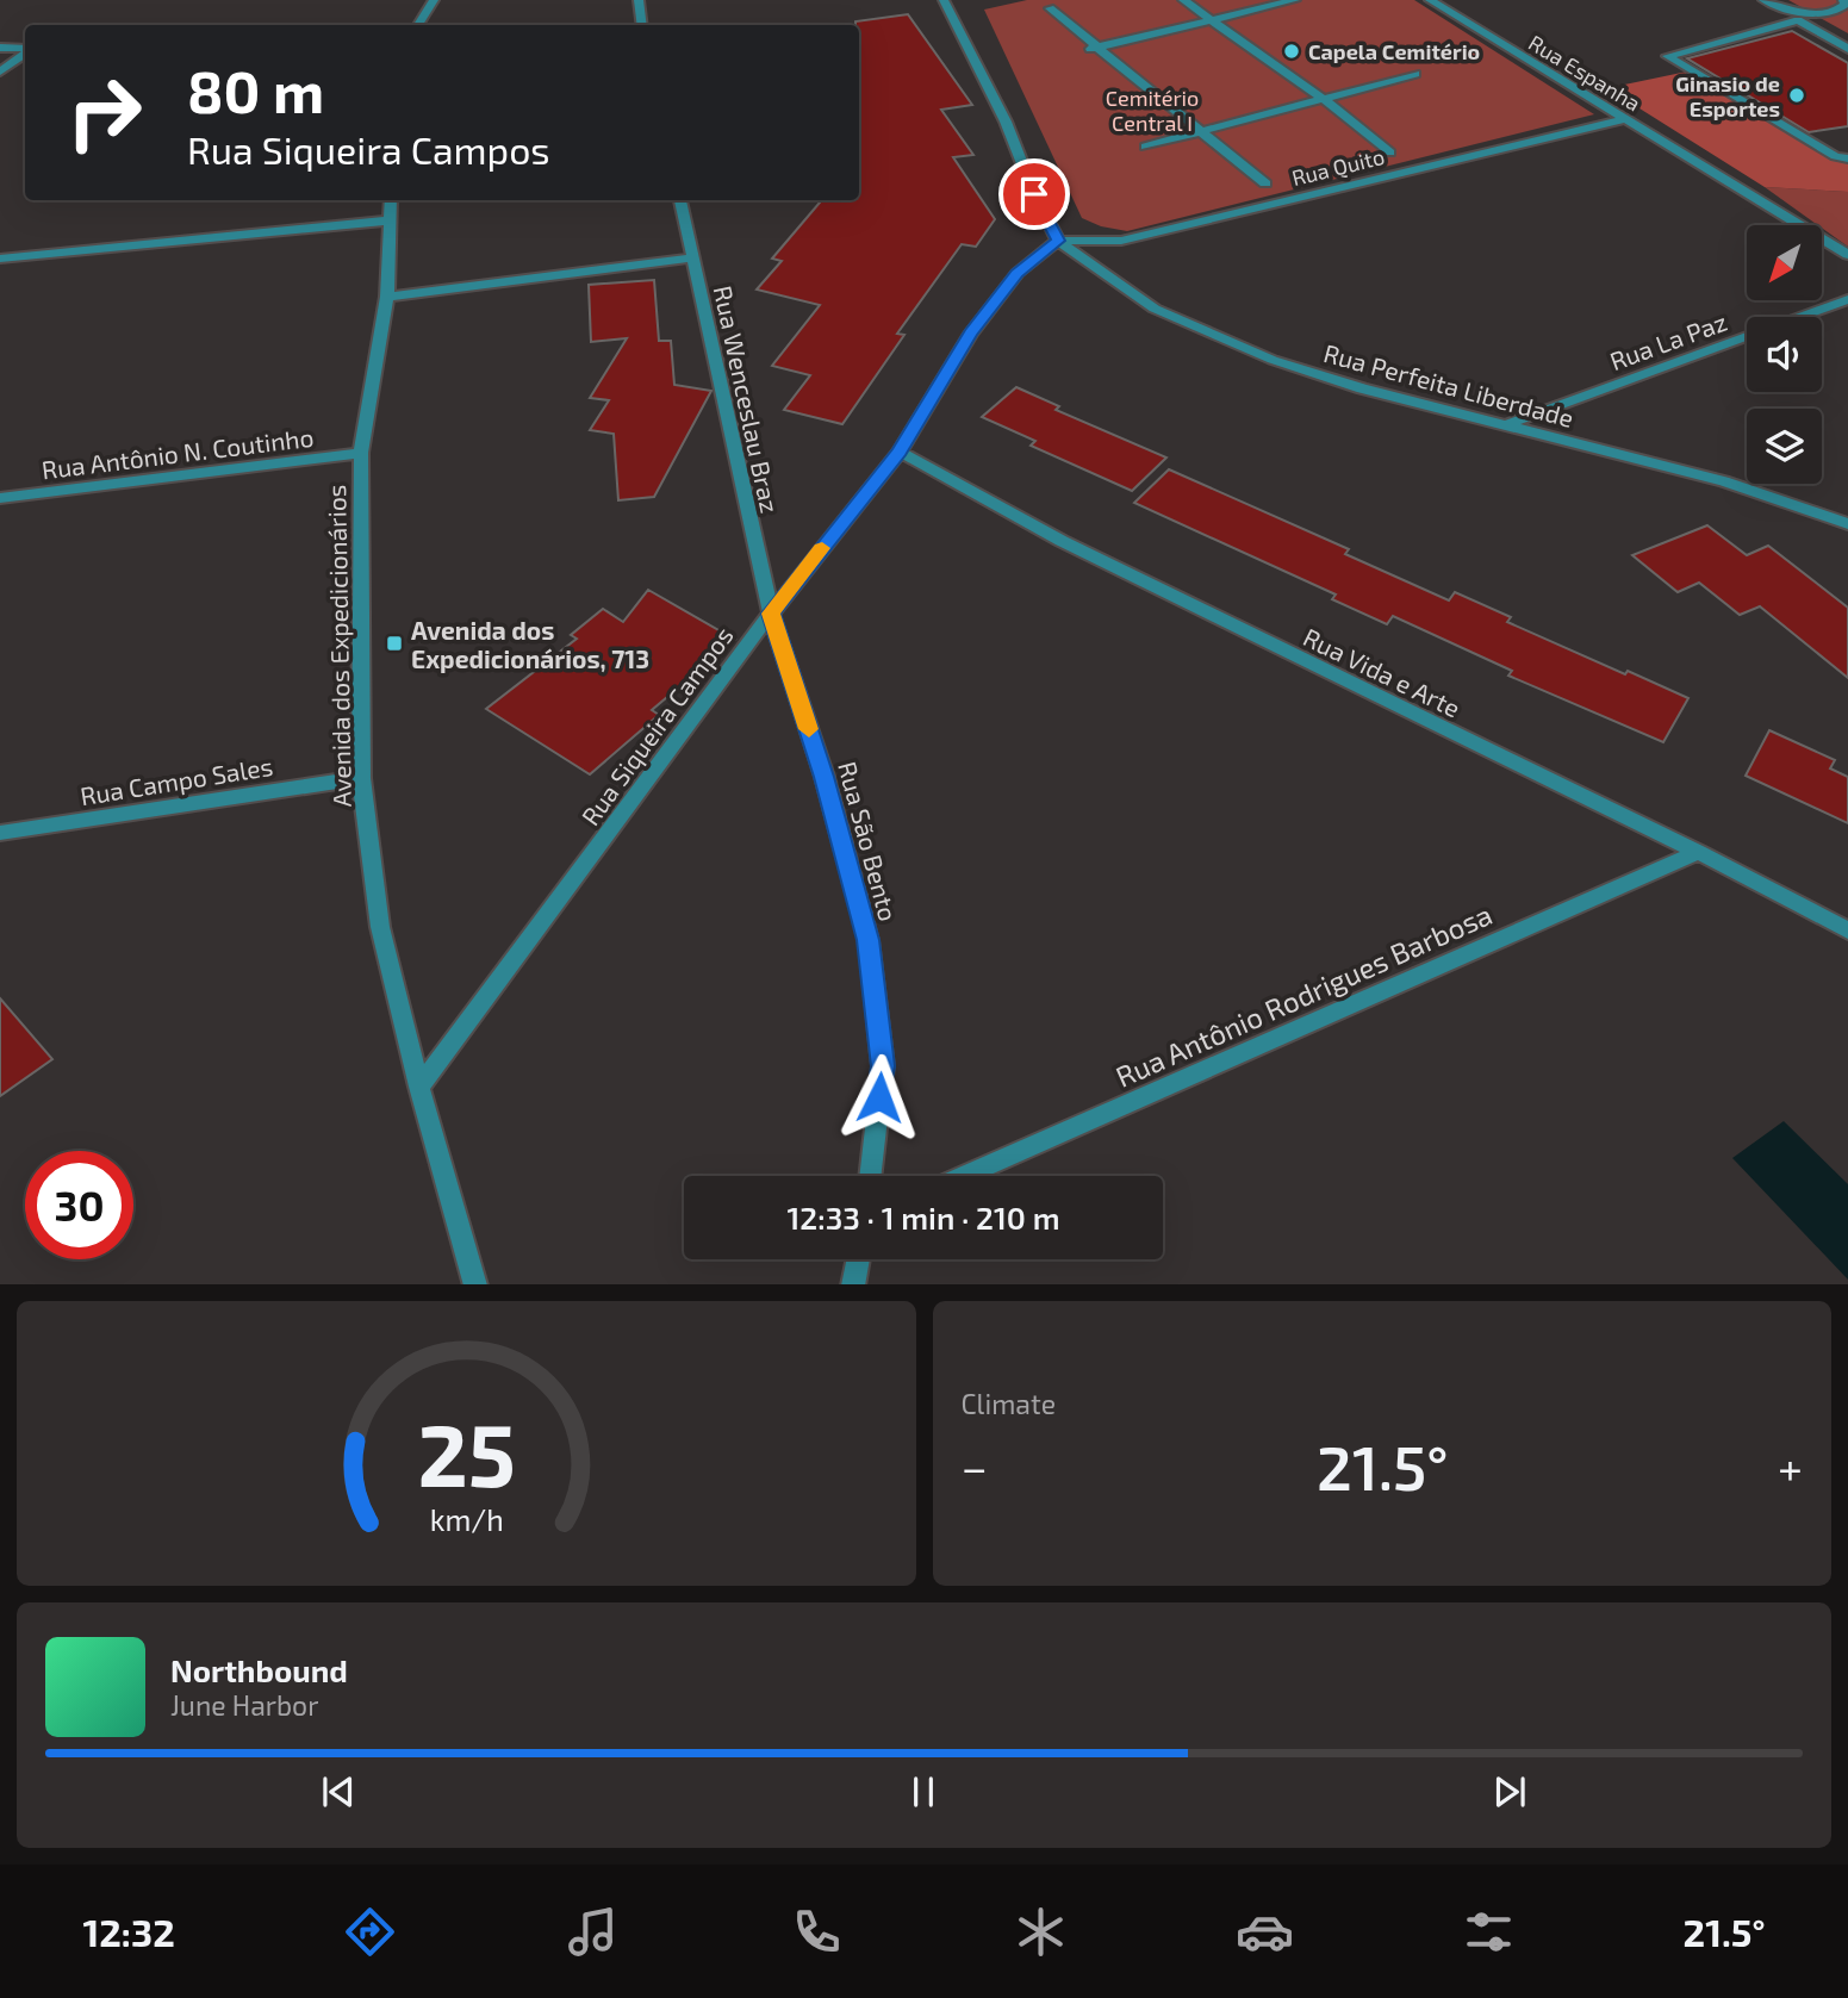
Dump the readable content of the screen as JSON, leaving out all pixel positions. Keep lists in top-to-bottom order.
{
  "streets": {
    "street": [
      "Rua Espanha",
      "Rua Quito",
      "Rua La Paz",
      "Rua Perfeita Liberdade",
      "Rua Wenceslau Braz",
      "Rua Antônio N. Coutinho",
      "Avenida dos Expedicionários",
      "Rua Vida e Arte",
      "Rua Siqueira Campos",
      "Rua Campo Sales",
      "Rua São Bento",
      "Rua Antônio Rodrigues Barbosa"
    ]
  },
  "crossings": [
    ["Rua Espanha", "Rua Quito"],
    ["Rua Quito", "Rua Perfeita Liberdade"],
    ["Rua Quito", "Rua Siqueira Campos"],
    ["Rua La Paz", "Rua Perfeita Liberdade"],
    ["Rua Perfeita Liberdade", "Rua Siqueira Campos"],
    ["Rua Wenceslau Braz", "Rua Siqueira Campos"],
    ["Rua Wenceslau Braz", "Rua São Bento"],
    ["Rua Antônio N. Coutinho", "Avenida dos Expedicionários"],
    ["Avenida dos Expedicionários", "Rua Siqueira Campos"],
    ["Avenida dos Expedicionários", "Rua Campo Sales"],
    ["Rua Vida e Arte", "Rua Siqueira Campos"],
    ["Rua Vida e Arte", "Rua Antônio Rodrigues Barbosa"],
    ["Rua Siqueira Campos", "Rua São Bento"]
  ],
  "parks": ["Cemitério Central I"],
  "places": {
    "other": ["Capela Cemitério", "Ginasio de Esportes"],
    "transit": ["Avenida dos Expedicionários, 713"]
  },
  "north": "bottom left",
  "page": {
    "turn": ["80 m", "Rua Siqueira Campos"],
    "limit": "30",
    "trip": "12:33 · 1 min · 210 m",
    "tile": "Climate",
    "heat": ["−", "21.5°", "+"],
    "song": ["Northbound", "June Harbor"],
    "tabs": ["12:32", "21.5°"],
    "gauge": ["25", "km/h"]
  }
}
